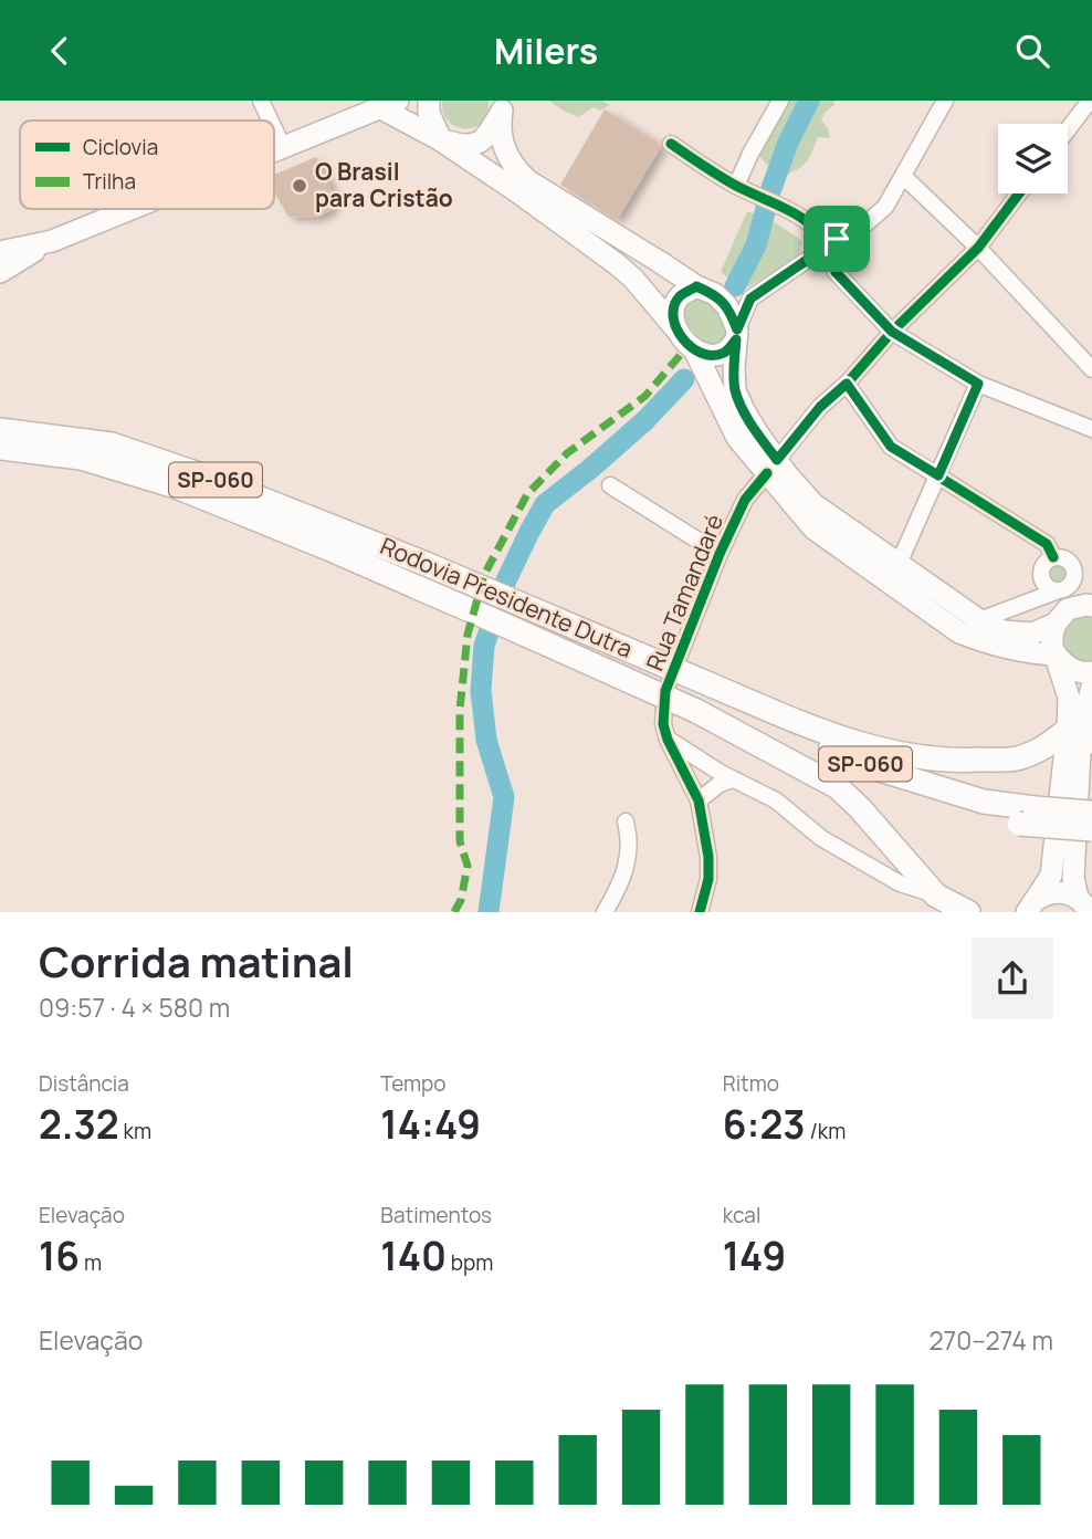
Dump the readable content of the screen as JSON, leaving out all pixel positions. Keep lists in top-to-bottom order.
{
  "streets": {
    "highway": ["SP-060", "Rodovia Presidente Dutra"],
    "street": ["Rua Tamandaré"]
  },
  "places": ["O Brasil para Cristão"],
  "legend": ["Ciclovia", "Trilha"],
  "page": {
    "header": "Milers",
    "heading": ["Corrida matinal", "09:57 · 4 × 580 m"],
    "stats": [
      ["Distância", "2.32 km"],
      ["Tempo", "14:49"],
      ["Ritmo", "6:23 /km"],
      ["Elevação", "16 m"],
      ["Batimentos", "140 bpm"],
      ["kcal", "149"]
    ],
    "chart": ["Elevação", "270–274 m"]
  }
}
